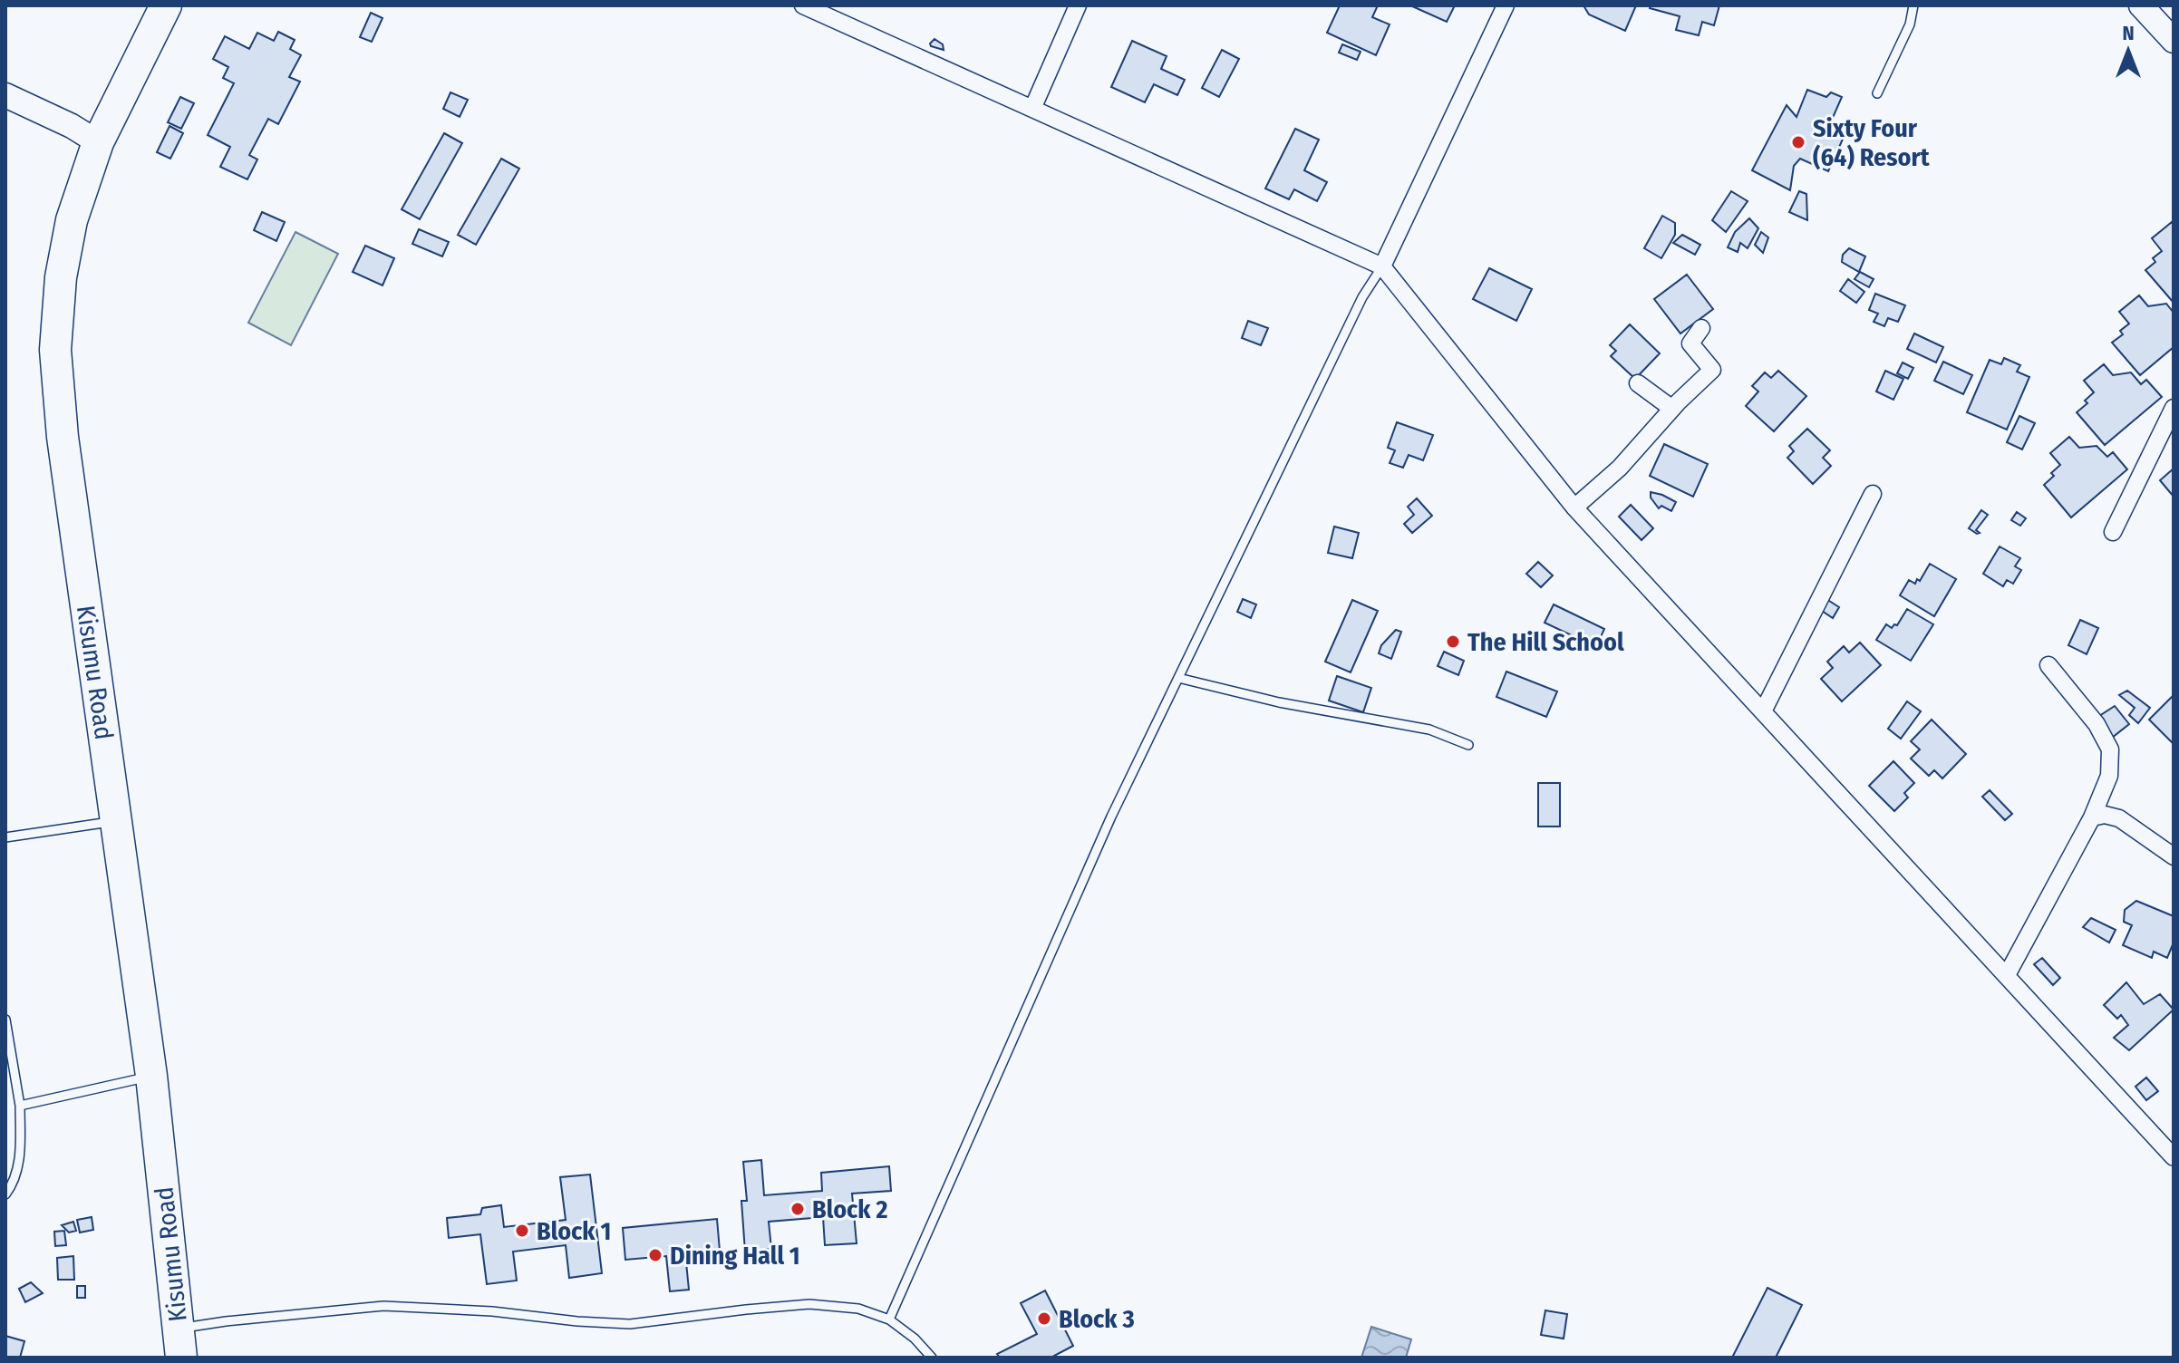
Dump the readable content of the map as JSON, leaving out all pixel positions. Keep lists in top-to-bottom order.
{
  "streets": {
    "highway": ["Kisumu Road"]
  },
  "places": [
    "Sixty Four (64) Resort",
    "The Hill School",
    "Block 2",
    "Block 1",
    "Dining Hall 1",
    "Block 3"
  ],
  "north": "top"
}
